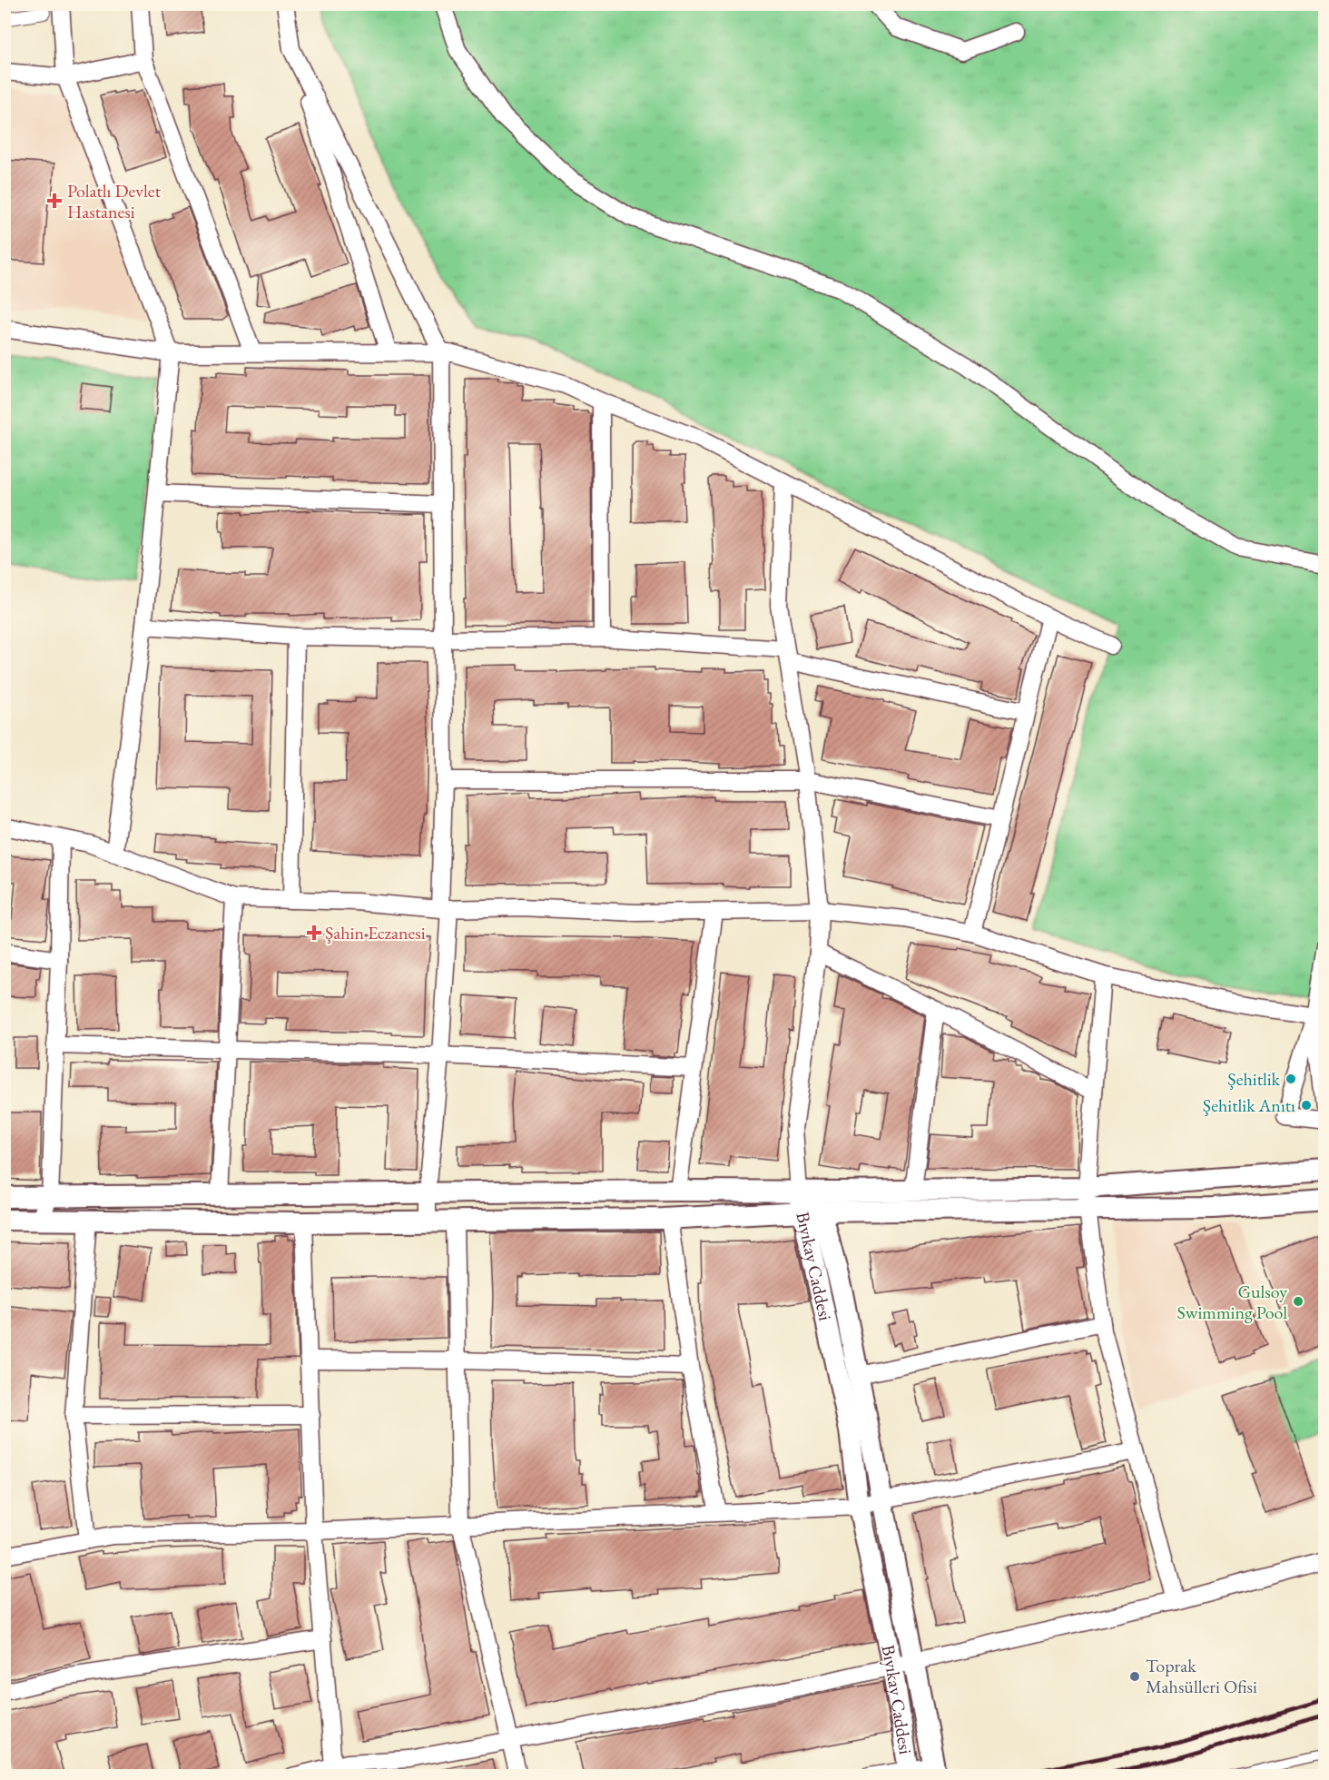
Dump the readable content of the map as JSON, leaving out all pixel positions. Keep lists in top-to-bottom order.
{
  "streets": {
    "street": ["Bıyıkay Caddesi"]
  },
  "places": {
    "health": ["Polatlı Devlet Hastanesi", "Şahin Eczanesi"],
    "other": [
      "Şehitlik",
      "Şehitlik Anıtı",
      "Gulsoy Swimming Pool",
      "Toprak Mahsülleri Ofisi"
    ]
  }
}
